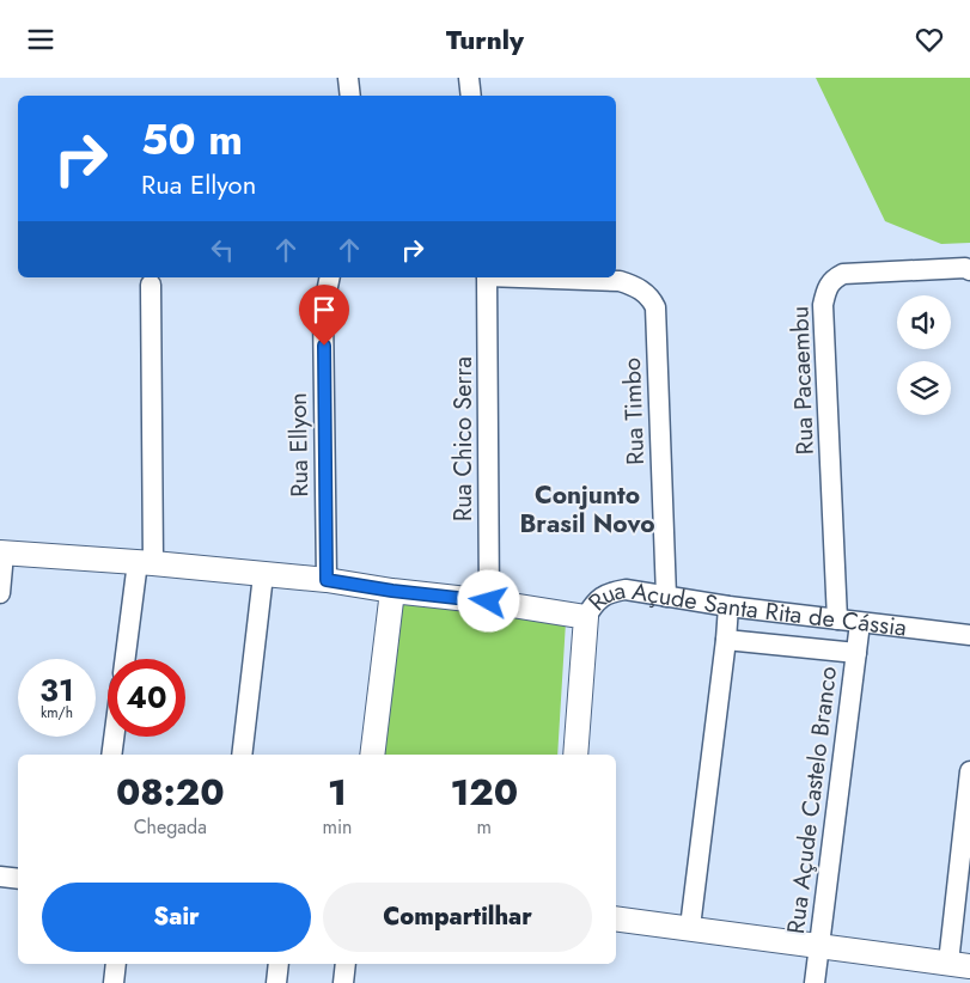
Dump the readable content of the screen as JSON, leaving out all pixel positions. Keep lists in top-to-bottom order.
{
  "streets": {
    "street": [
      "Rua Pacaembu",
      "Rua Timbo",
      "Rua Chico Serra",
      "Rua Ellyon",
      "Rua Açude Santa Rita de Cássia",
      "Rua Açude Castelo Branco"
    ]
  },
  "crossings": [
    ["Rua Pacaembu", "Rua Açude Santa Rita de Cássia"],
    ["Rua Timbo", "Rua Açude Santa Rita de Cássia"],
    ["Rua Chico Serra", "Rua Açude Santa Rita de Cássia"],
    ["Rua Ellyon", "Rua Açude Santa Rita de Cássia"],
    ["Rua Açude Santa Rita de Cássia", "Rua Açude Castelo Branco"]
  ],
  "districts": ["Conjunto Brasil Novo"],
  "page": {
    "header": "Turnly",
    "turn": ["50 m", "Rua Ellyon"],
    "speed": "31 km/h",
    "limit": "40",
    "eta": [
      "08:20",
      "Chegada",
      "1",
      "min",
      "120",
      "m"
    ],
    "buttons": ["Sair", "Compartilhar"]
  }
}
